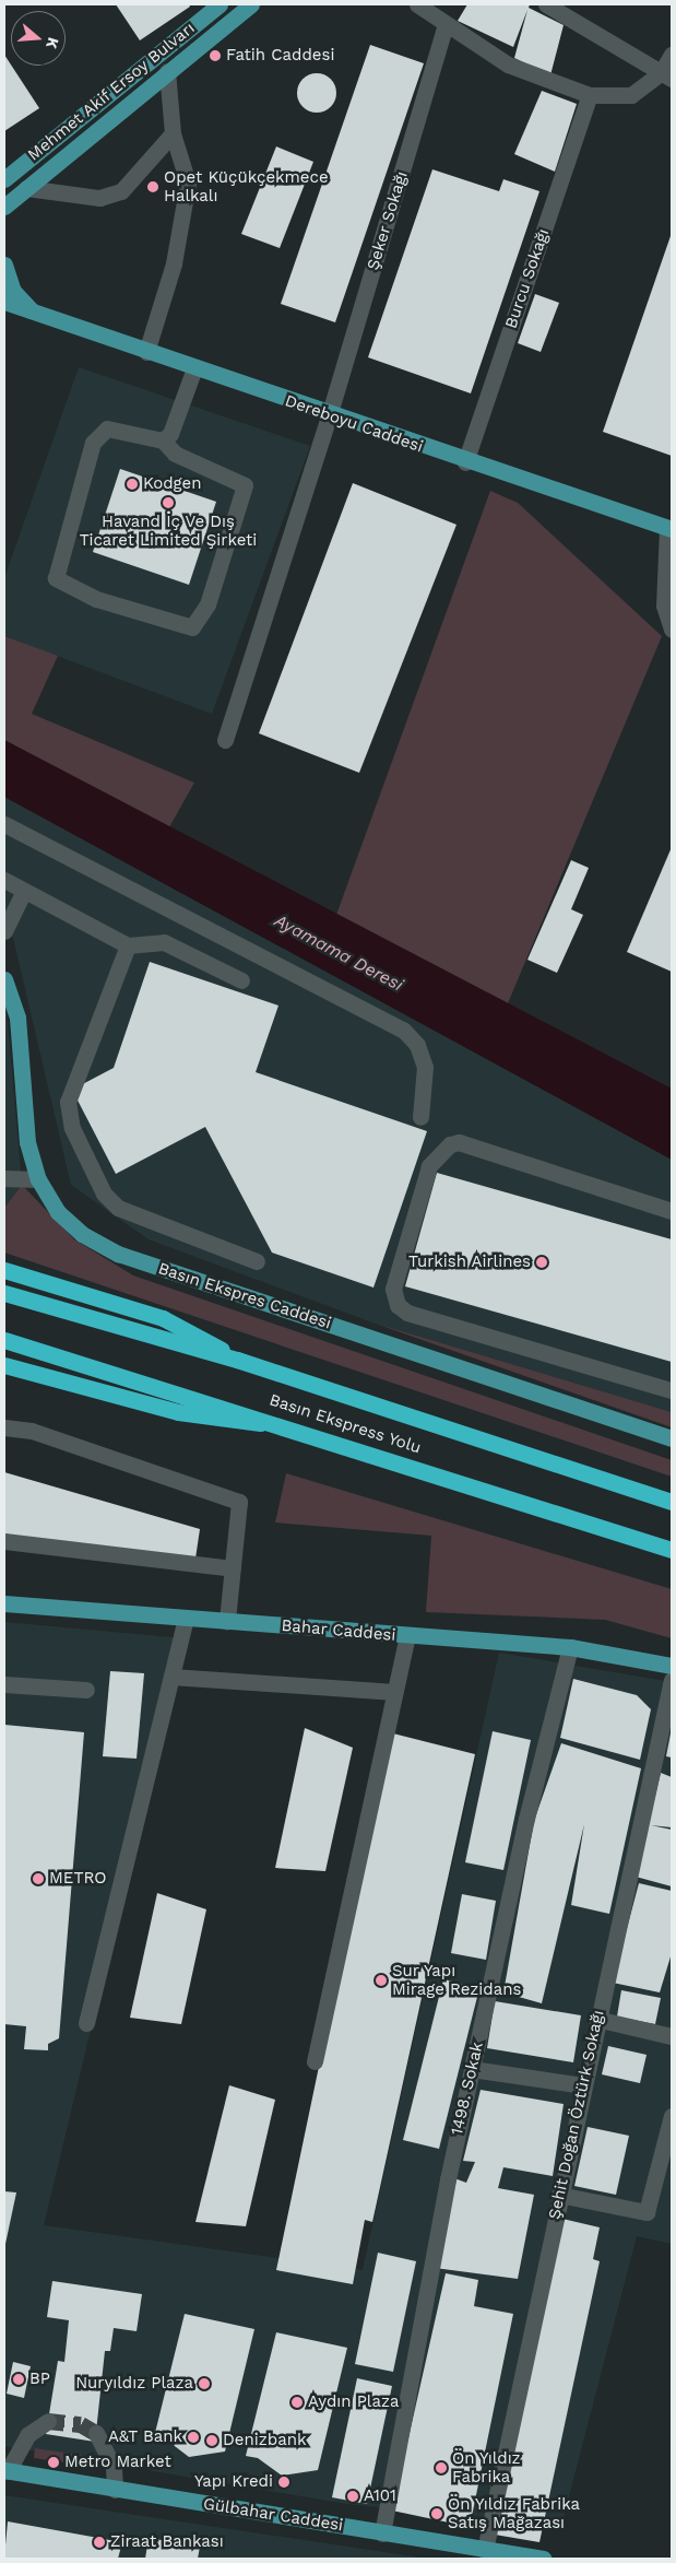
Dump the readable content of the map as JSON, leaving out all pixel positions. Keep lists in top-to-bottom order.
{
  "streets": {
    "highway": ["Basın Ekspress Yolu"],
    "main road": [
      "Mehmet Akif Ersoy Bulvarı",
      "Dereboyu Caddesi",
      "Basın Ekspres Caddesi",
      "Bahar Caddesi",
      "Gülbahar Caddesi"
    ],
    "street": [
      "Şeker Sokağı",
      "Burcu Sokağı",
      "1498. Sokak",
      "Şehit Doğan Öztürk Sokağı"
    ]
  },
  "crossings": [
    ["Şeker Sokağı", "Dereboyu Caddesi"],
    ["Burcu Sokağı", "Dereboyu Caddesi"],
    ["Bahar Caddesi", "1498. Sokak"],
    ["1498. Sokak", "Gülbahar Caddesi"],
    ["Şehit Doğan Öztürk Sokağı", "Gülbahar Caddesi"]
  ],
  "water": ["Ayamama Deresi"],
  "places": [
    "Fatih Caddesi",
    "Opet Küçükçekmece Halkalı",
    "Kodgen",
    "Havand İç Ve Dış Ticaret Limited Şirketi",
    "Turkish Airlines",
    "METRO",
    "Sur Yapı Mirage Rezidans",
    "BP",
    "Nuryıldız Plaza",
    "Aydın Plaza",
    "A&T Bank",
    "Denizbank",
    "Metro Market",
    "Ön Yıldız Fabrika",
    "Yapı Kredi",
    "A101",
    "Ön Yıldız Fabrika Satış Mağazası",
    "Ziraat Bankası"
  ],
  "north": "right"
}
